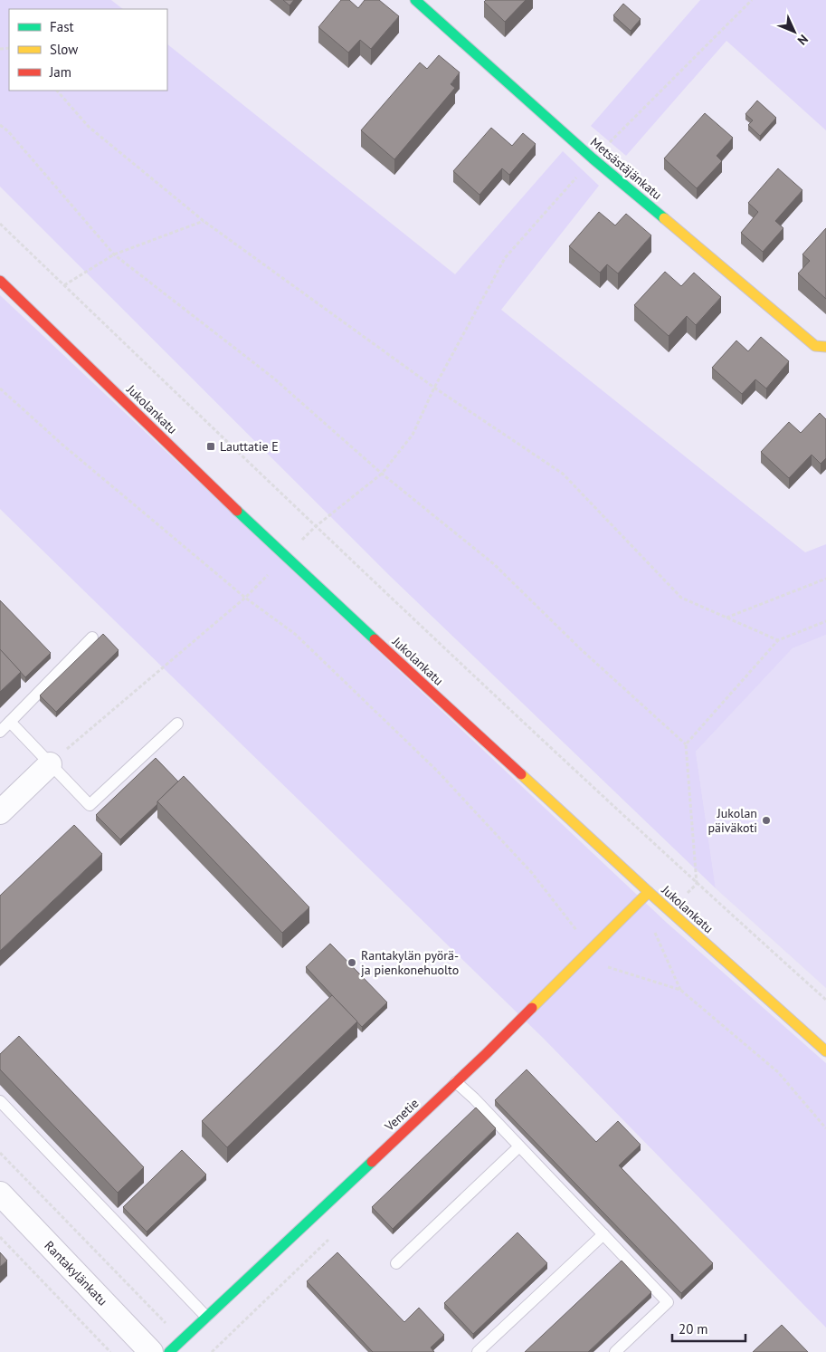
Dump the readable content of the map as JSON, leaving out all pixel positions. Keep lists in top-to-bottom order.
{
  "streets": {
    "street": [
      "Metsästäjänkatu",
      "Jukolankatu",
      "Venetie",
      "Rantakylänkatu"
    ]
  },
  "crossings": [
    ["Jukolankatu", "Venetie"]
  ],
  "places": {
    "transit": ["Lauttatie E"],
    "other": ["Jukolan päiväkoti", "Rantakylän pyörä- ja pienkonehuolto"]
  },
  "legend": ["Fast", "Slow", "Jam"],
  "scale_bar": "20 m",
  "north": "bottom right"
}
